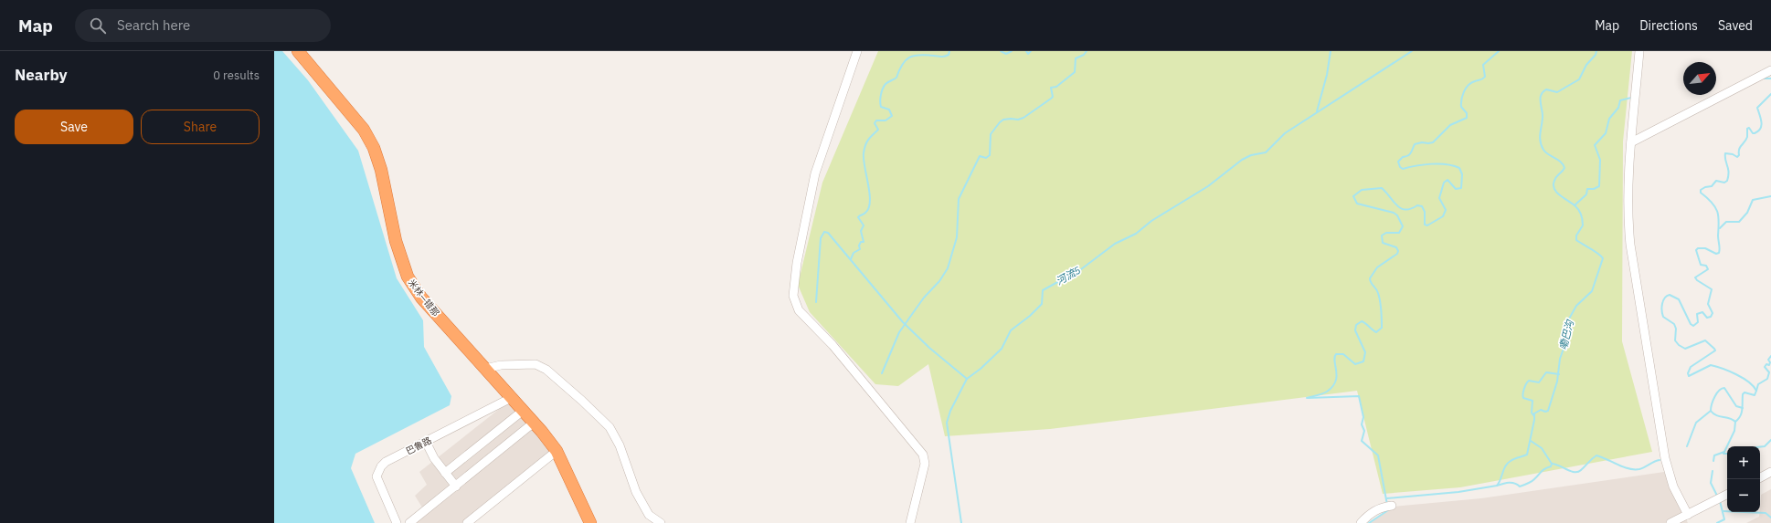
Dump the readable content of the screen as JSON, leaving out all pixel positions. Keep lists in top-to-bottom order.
{
  "streets": {
    "highway": ["米林—错那"],
    "street": ["巴鲁路"]
  },
  "crossings": [
    ["米林—错那", "巴鲁路"]
  ],
  "water": ["河流5", "嘞巴沟"],
  "north": "top right",
  "page": {
    "header": "Map",
    "search": "Search here",
    "nav": ["Map", "Directions", "Saved"],
    "heading": ["Nearby", "0 results"],
    "buttons": ["Save", "Share"],
    "map_buttons": ["+", "−"]
  }
}
